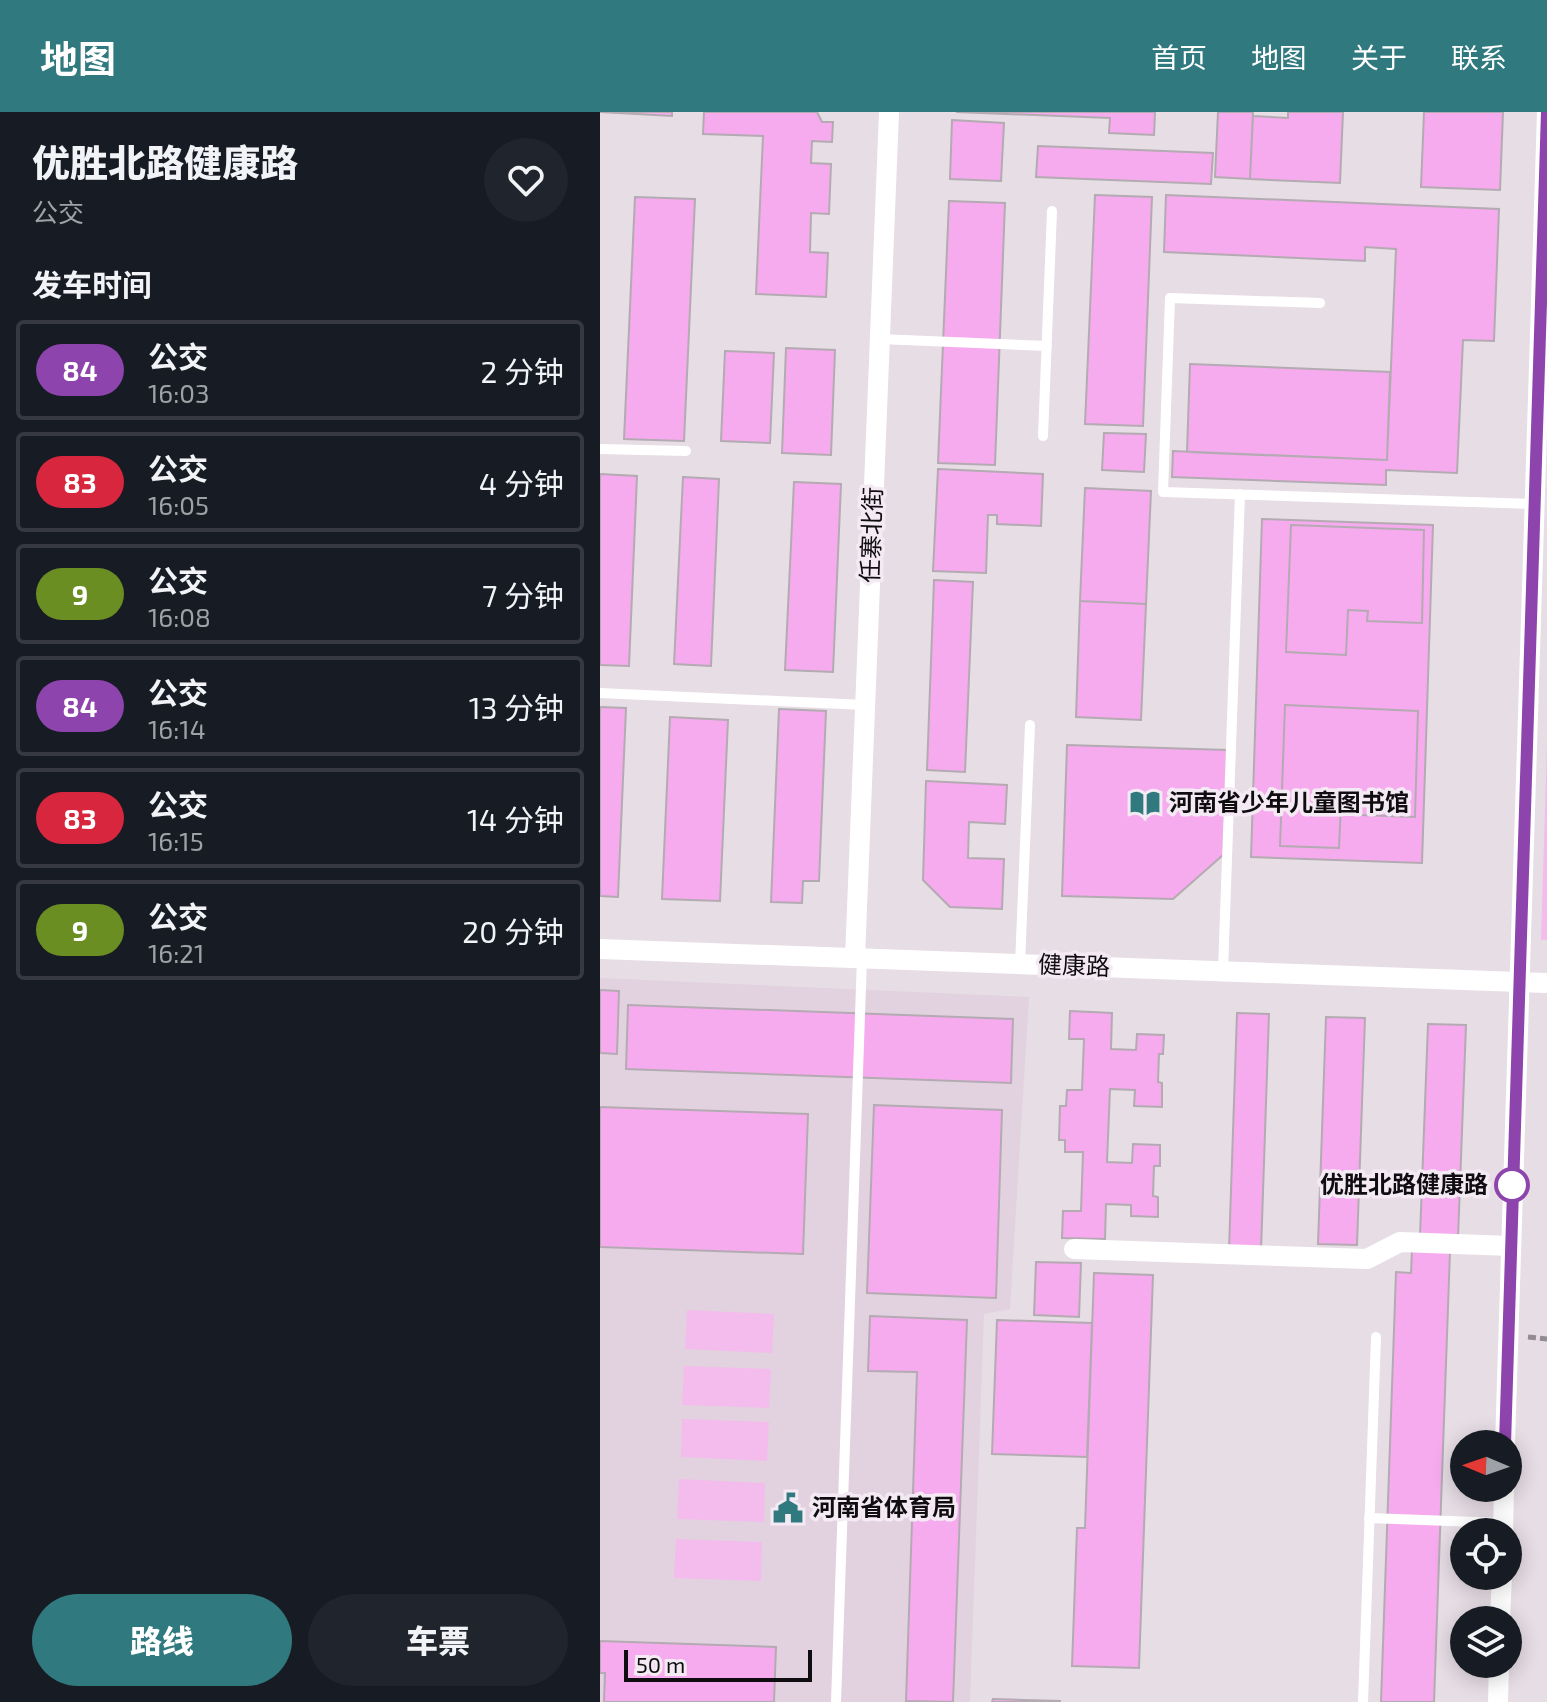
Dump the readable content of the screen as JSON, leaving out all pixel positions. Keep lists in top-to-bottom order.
{
  "streets": {
    "street": ["任寨北街", "健康路"]
  },
  "crossings": [
    ["任寨北街", "健康路"]
  ],
  "places": {
    "library": ["河南省少年儿童图书馆"],
    "other": ["优胜北路健康路"],
    "public building": ["河南省体育局"]
  },
  "lines": ["bus line 84"],
  "scale_bar": "50 m",
  "north": "left",
  "page": {
    "header": "地图",
    "nav": [
      "首页",
      "地图",
      "关于",
      "联系"
    ],
    "heading": [
      ["优胜北路健康路", "公交"],
      "发车时间"
    ],
    "list": [
      {
        "mark": "84",
        "name": "公交",
        "note": "16:03",
        "value": "2 分钟"
      },
      {
        "mark": "83",
        "name": "公交",
        "note": "16:05",
        "value": "4 分钟"
      },
      {
        "mark": "9",
        "name": "公交",
        "note": "16:08",
        "value": "7 分钟"
      },
      {
        "mark": "84",
        "name": "公交",
        "note": "16:14",
        "value": "13 分钟"
      },
      {
        "mark": "83",
        "name": "公交",
        "note": "16:15",
        "value": "14 分钟"
      },
      {
        "mark": "9",
        "name": "公交",
        "note": "16:21",
        "value": "20 分钟"
      }
    ],
    "buttons": ["路线", "车票"],
    "scale": "50 m"
  }
}
